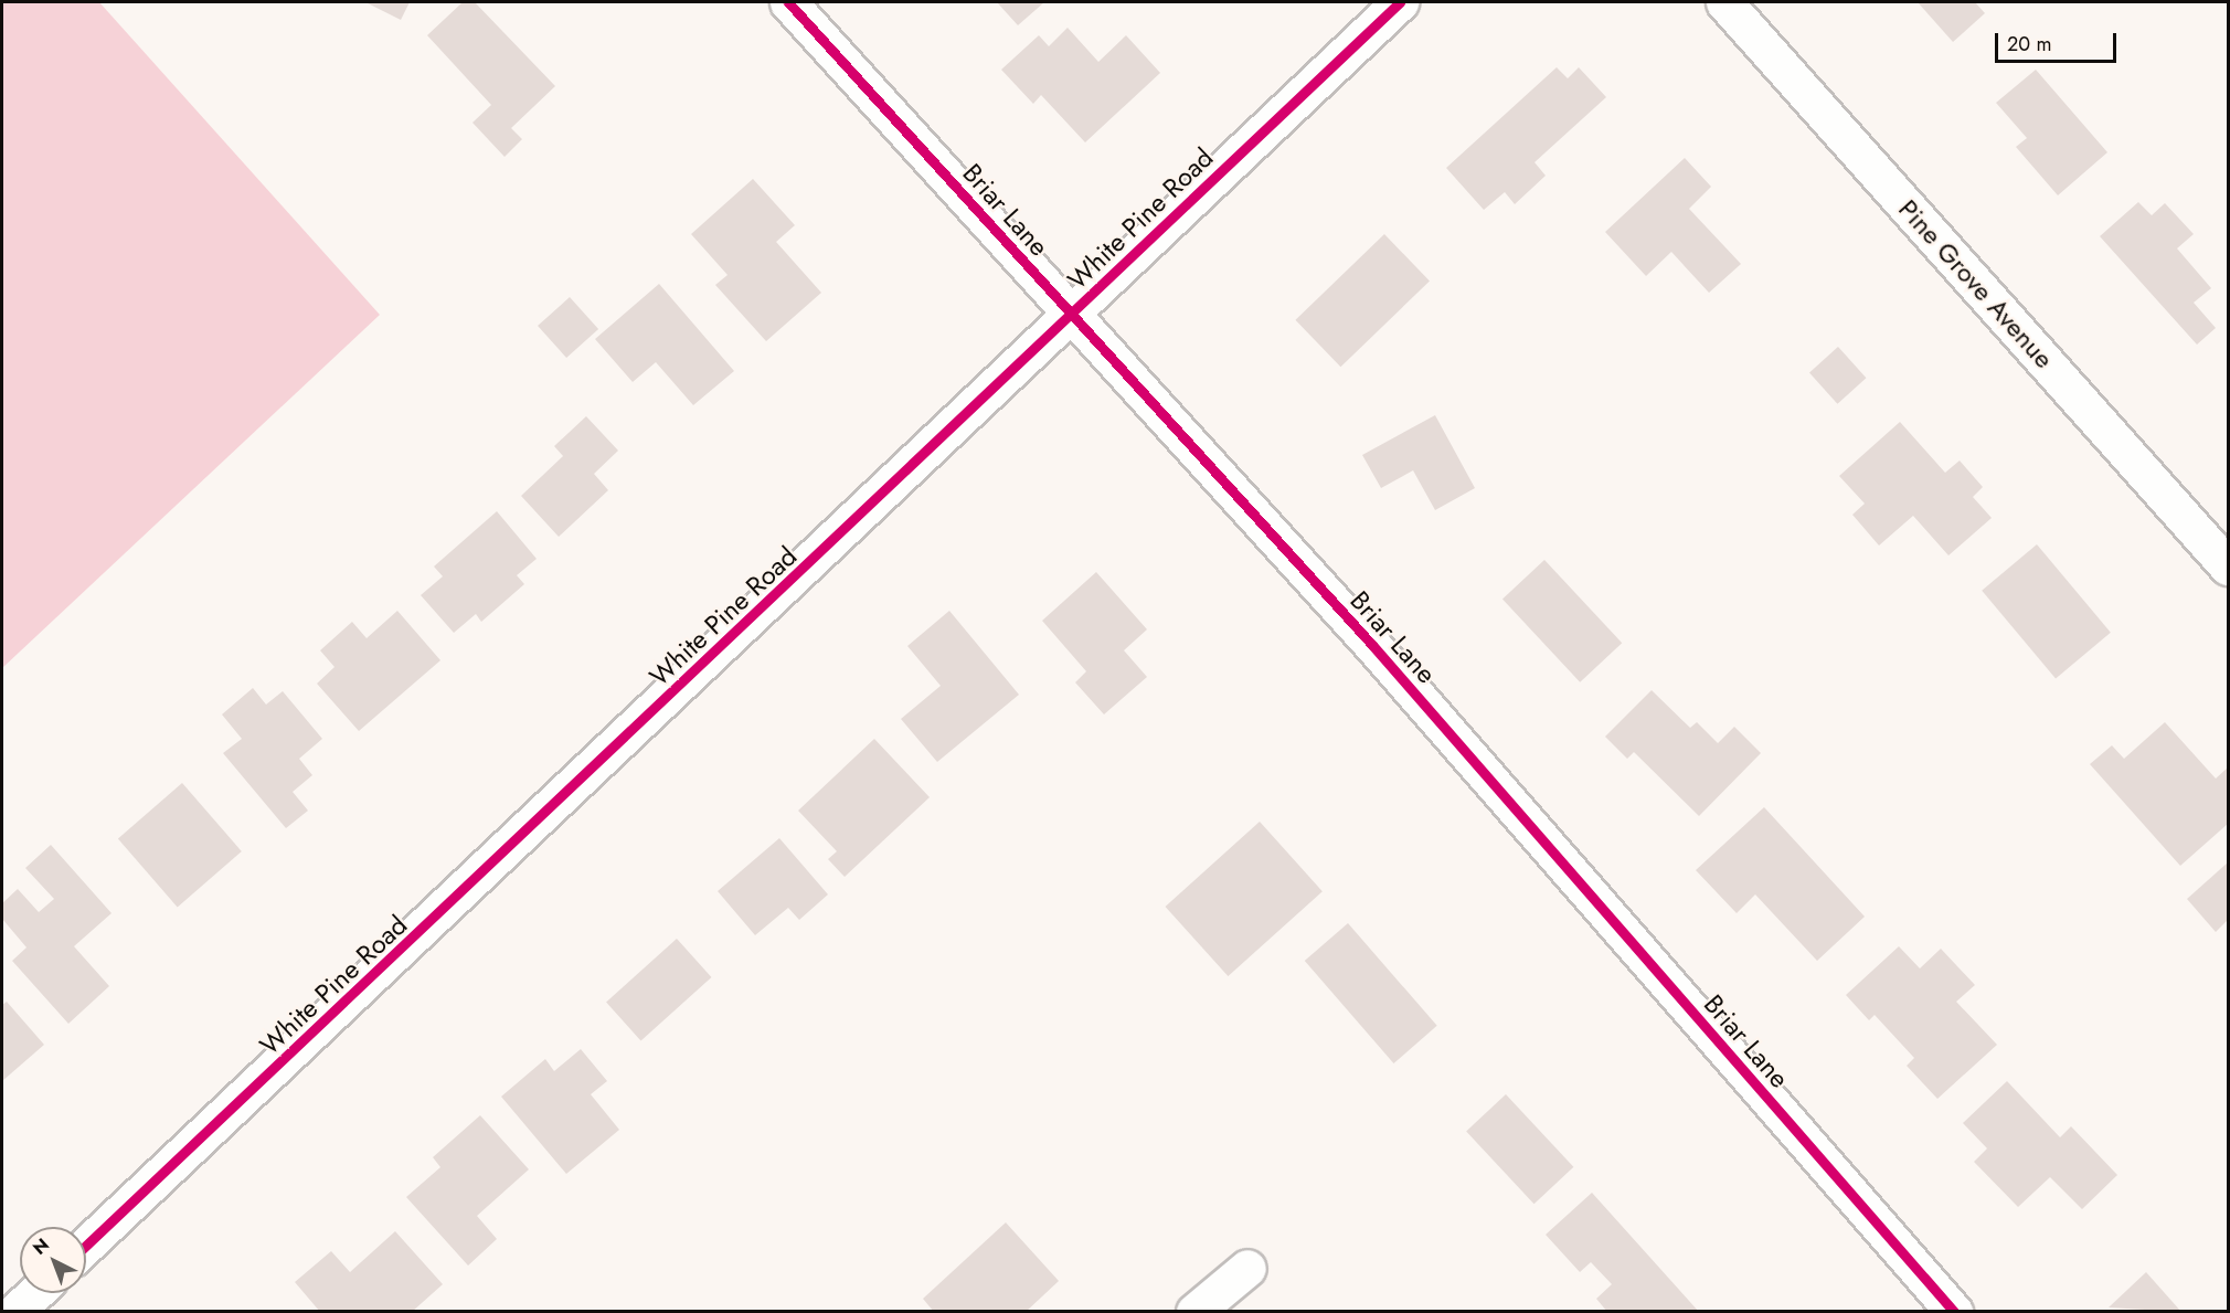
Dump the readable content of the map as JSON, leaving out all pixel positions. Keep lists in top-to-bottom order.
{
  "streets": {
    "street": ["Briar Lane", "White Pine Road", "Pine Grove Avenue"]
  },
  "crossings": [
    ["Briar Lane", "White Pine Road"]
  ],
  "scale_bar": "20 m",
  "north": "top left"
}
